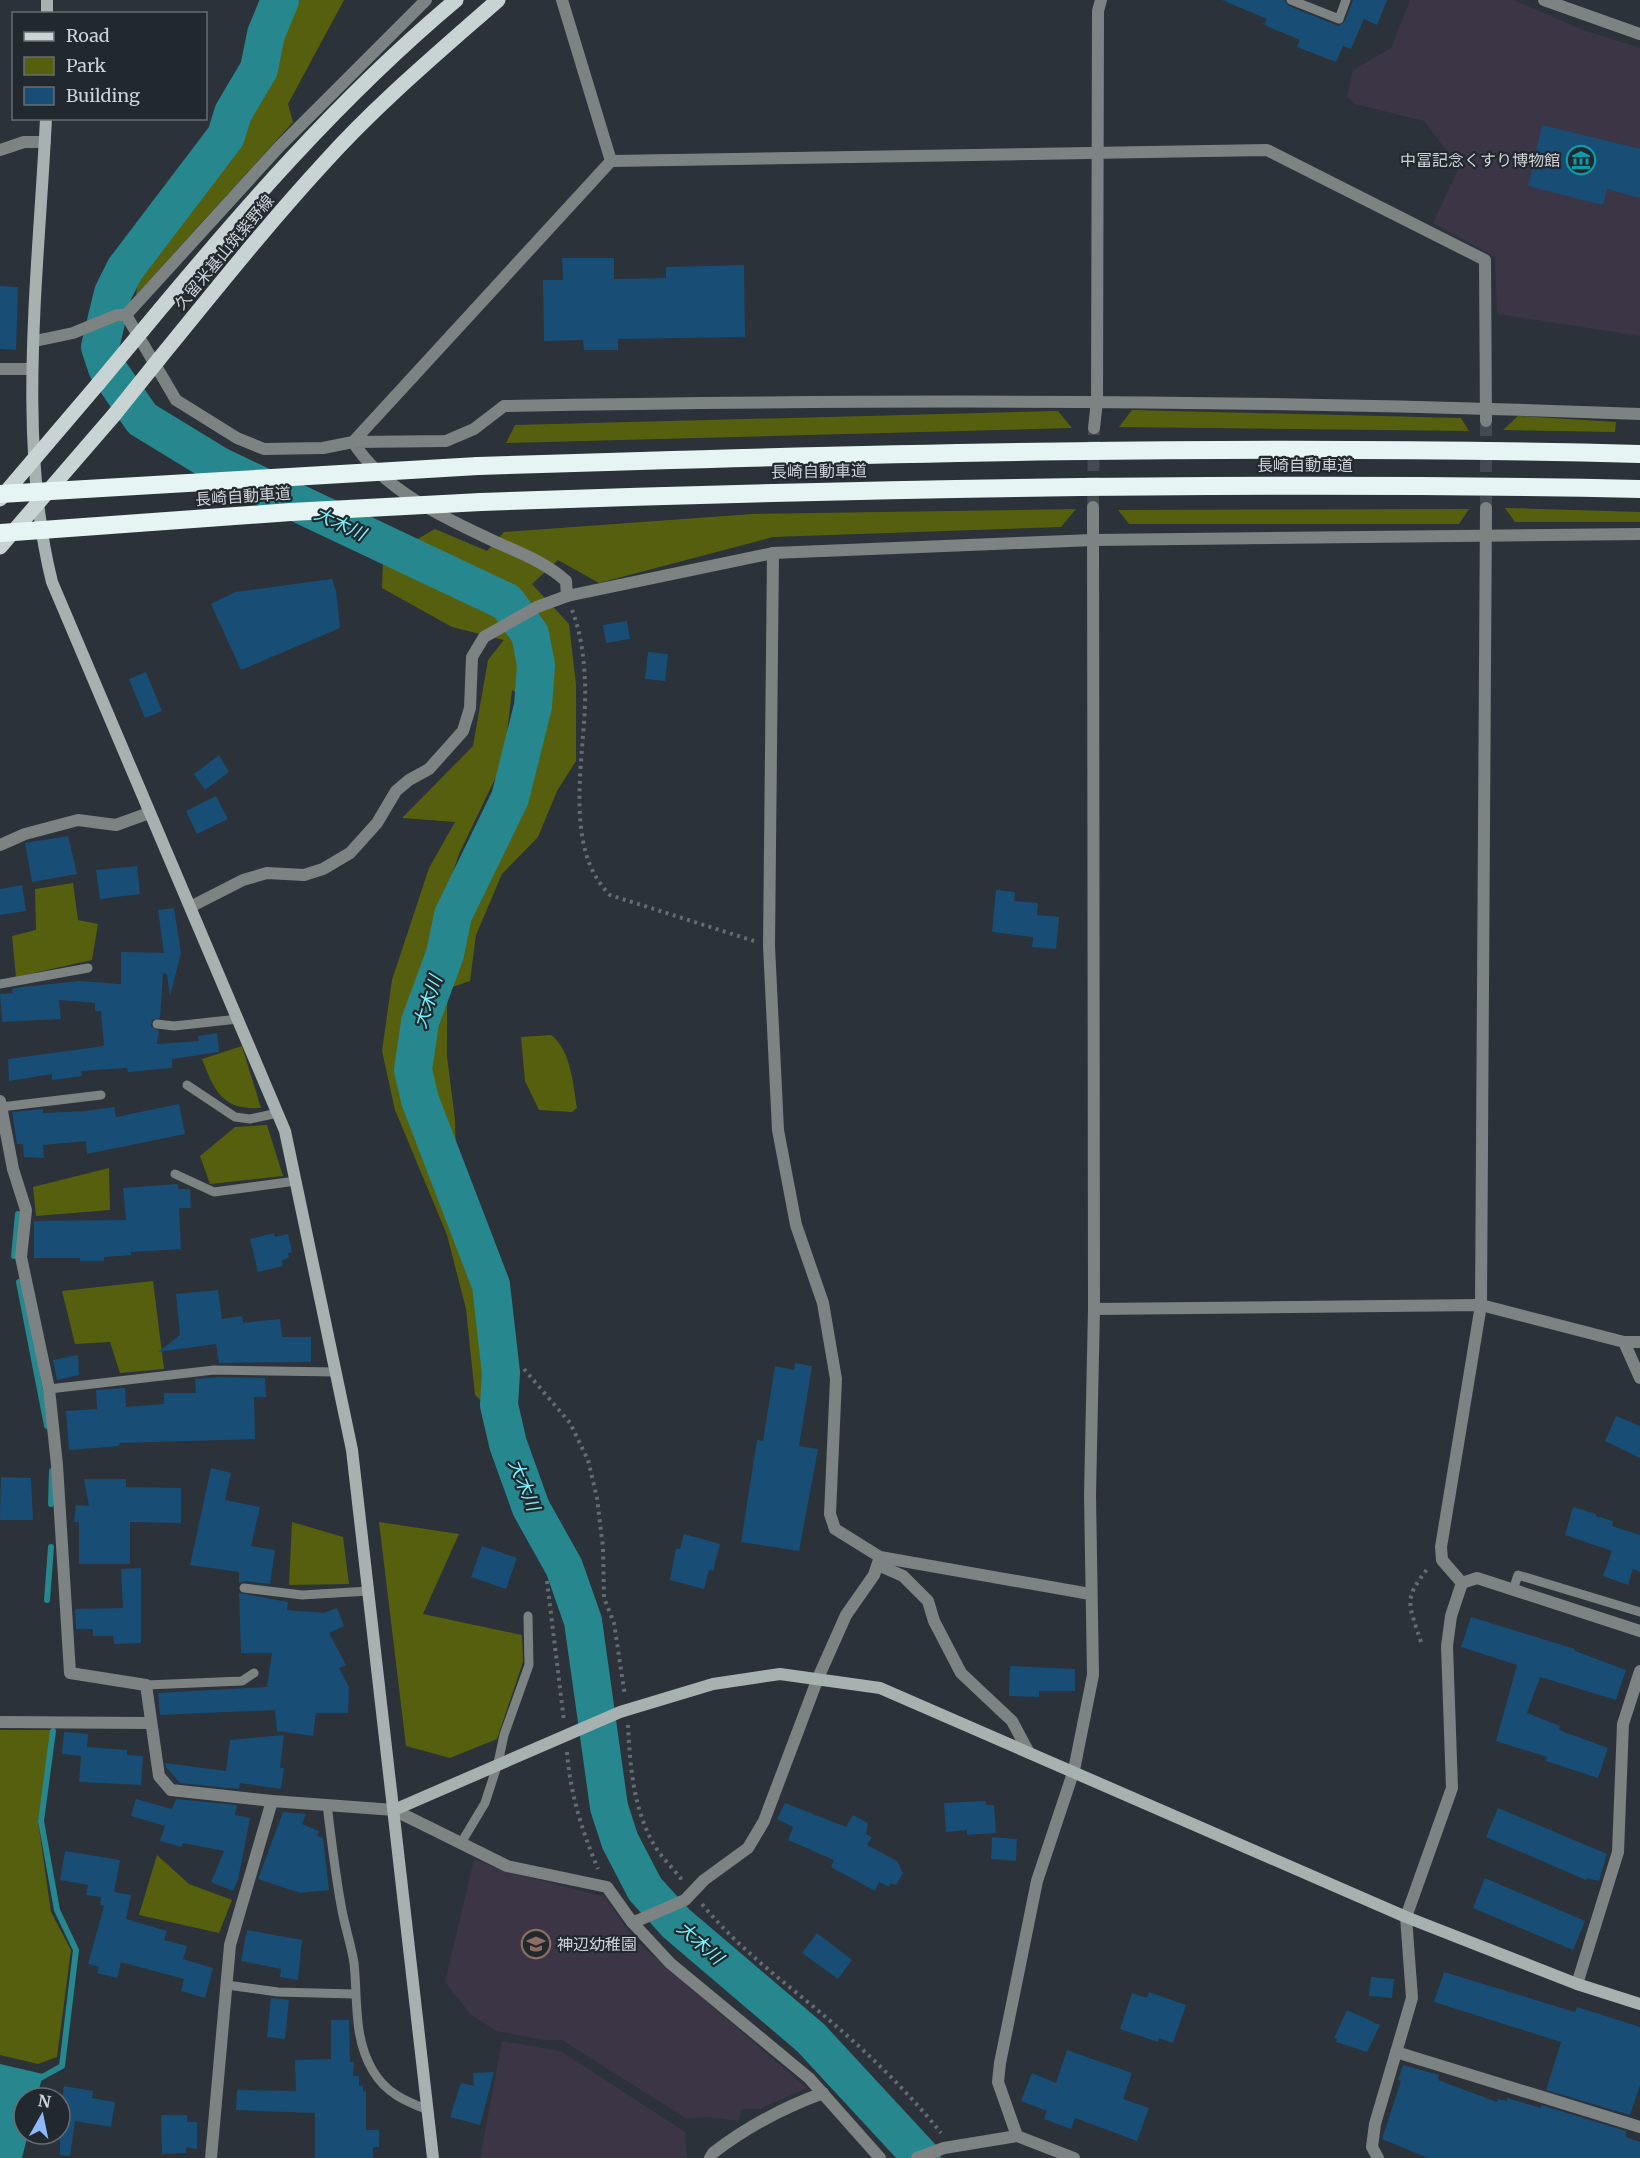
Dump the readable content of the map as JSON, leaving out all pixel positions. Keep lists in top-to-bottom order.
{
  "streets": {
    "highway": ["長崎自動車道"],
    "main road": ["久留米基山筑紫野線"]
  },
  "water": ["大木川"],
  "places": {
    "museum": ["中冨記念くすり博物館"],
    "school or university": ["神辺幼稚園"]
  },
  "legend": ["Road", "Park", "Building"],
  "north": "top"
}
